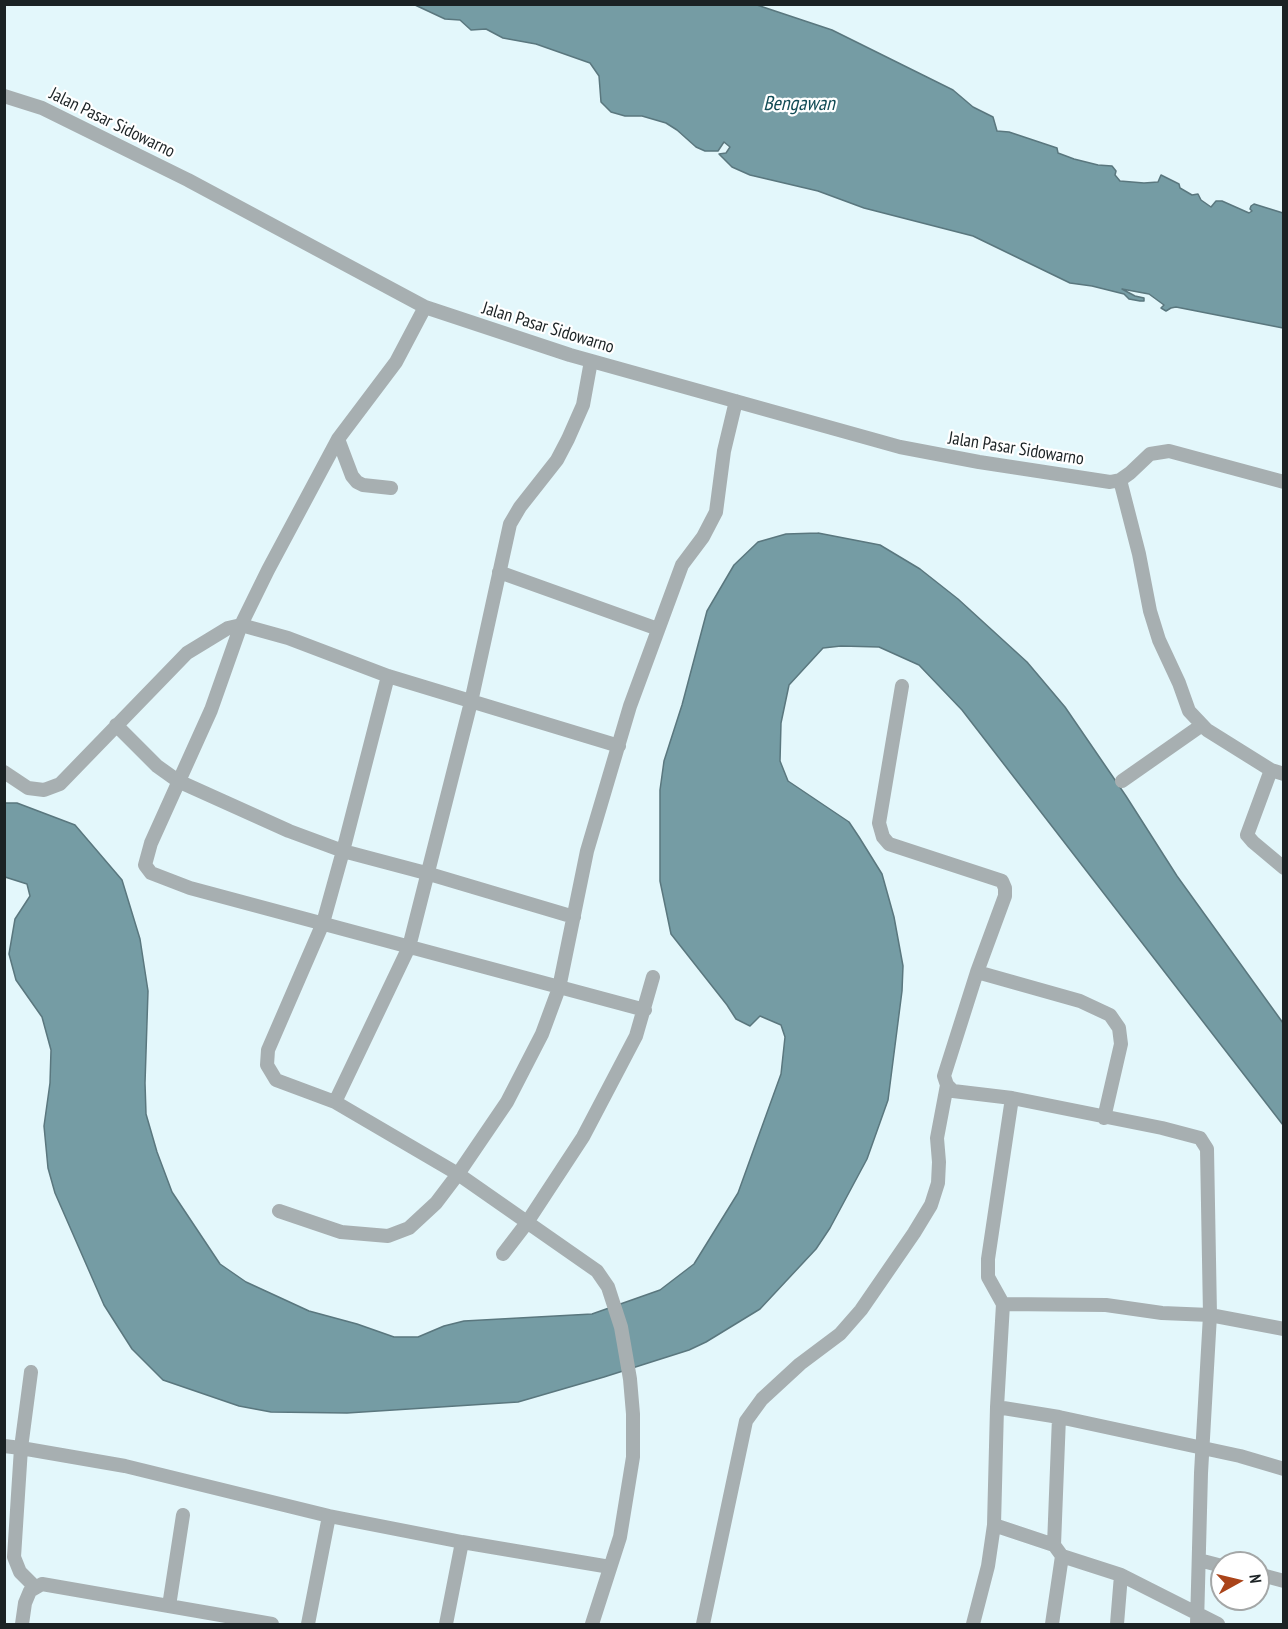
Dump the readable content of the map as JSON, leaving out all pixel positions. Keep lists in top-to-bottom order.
{
  "streets": {
    "street": ["Jalan Pasar Sidowarno"]
  },
  "water": ["Bengawan"],
  "north": "right"
}
